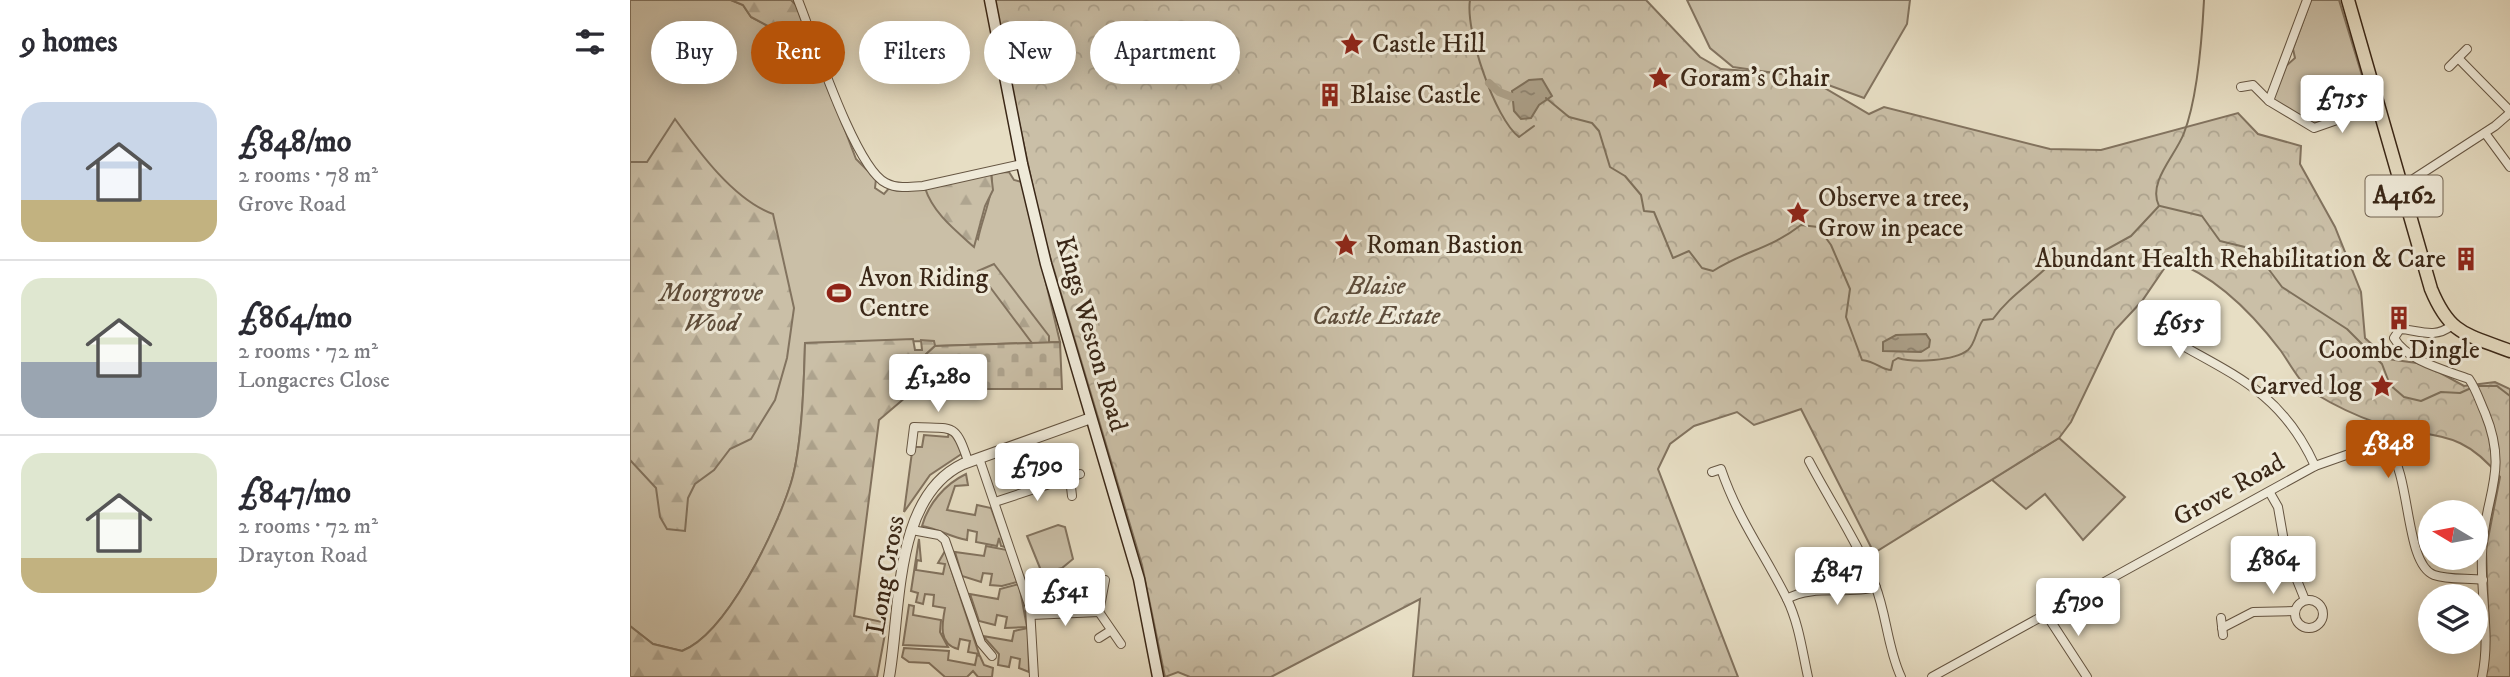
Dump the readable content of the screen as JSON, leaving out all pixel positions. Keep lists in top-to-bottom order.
{
  "streets": {
    "main road": ["A4162", "Kings Weston Road"],
    "street": ["Grove Road", "Long Cross"]
  },
  "crossings": [
    ["Kings Weston Road", "Long Cross"]
  ],
  "parks": ["Blaise Castle Estate", "Moorgrove Wood"],
  "places": {
    "place": [
      "Castle Hill",
      "Goram's Chair",
      "Observe a tree, Grow in peace",
      "Roman Bastion",
      "Carved log"
    ],
    "building": ["Blaise Castle", "Abundant Health Rehabilitation & Care", "Coombe Dingle"],
    "sports": ["Avon Riding Centre"]
  },
  "north": "left",
  "page": {
    "heading": "9 homes",
    "chip": [
      "Buy",
      "Rent",
      "Filters",
      "New",
      "Apartment"
    ],
    "price": [
      "£755",
      "£655",
      "£1,280",
      "£848",
      "£790",
      "£864",
      "£847",
      "£541",
      "£790"
    ],
    "list": [
      {
        "name": "£848/mo",
        "note": "2 rooms · 78 m² · Grove Road"
      },
      {
        "name": "£864/mo",
        "note": "2 rooms · 72 m² · Longacres Close"
      },
      {
        "name": "£847/mo",
        "note": "2 rooms · 72 m² · Drayton Road"
      }
    ]
  }
}
